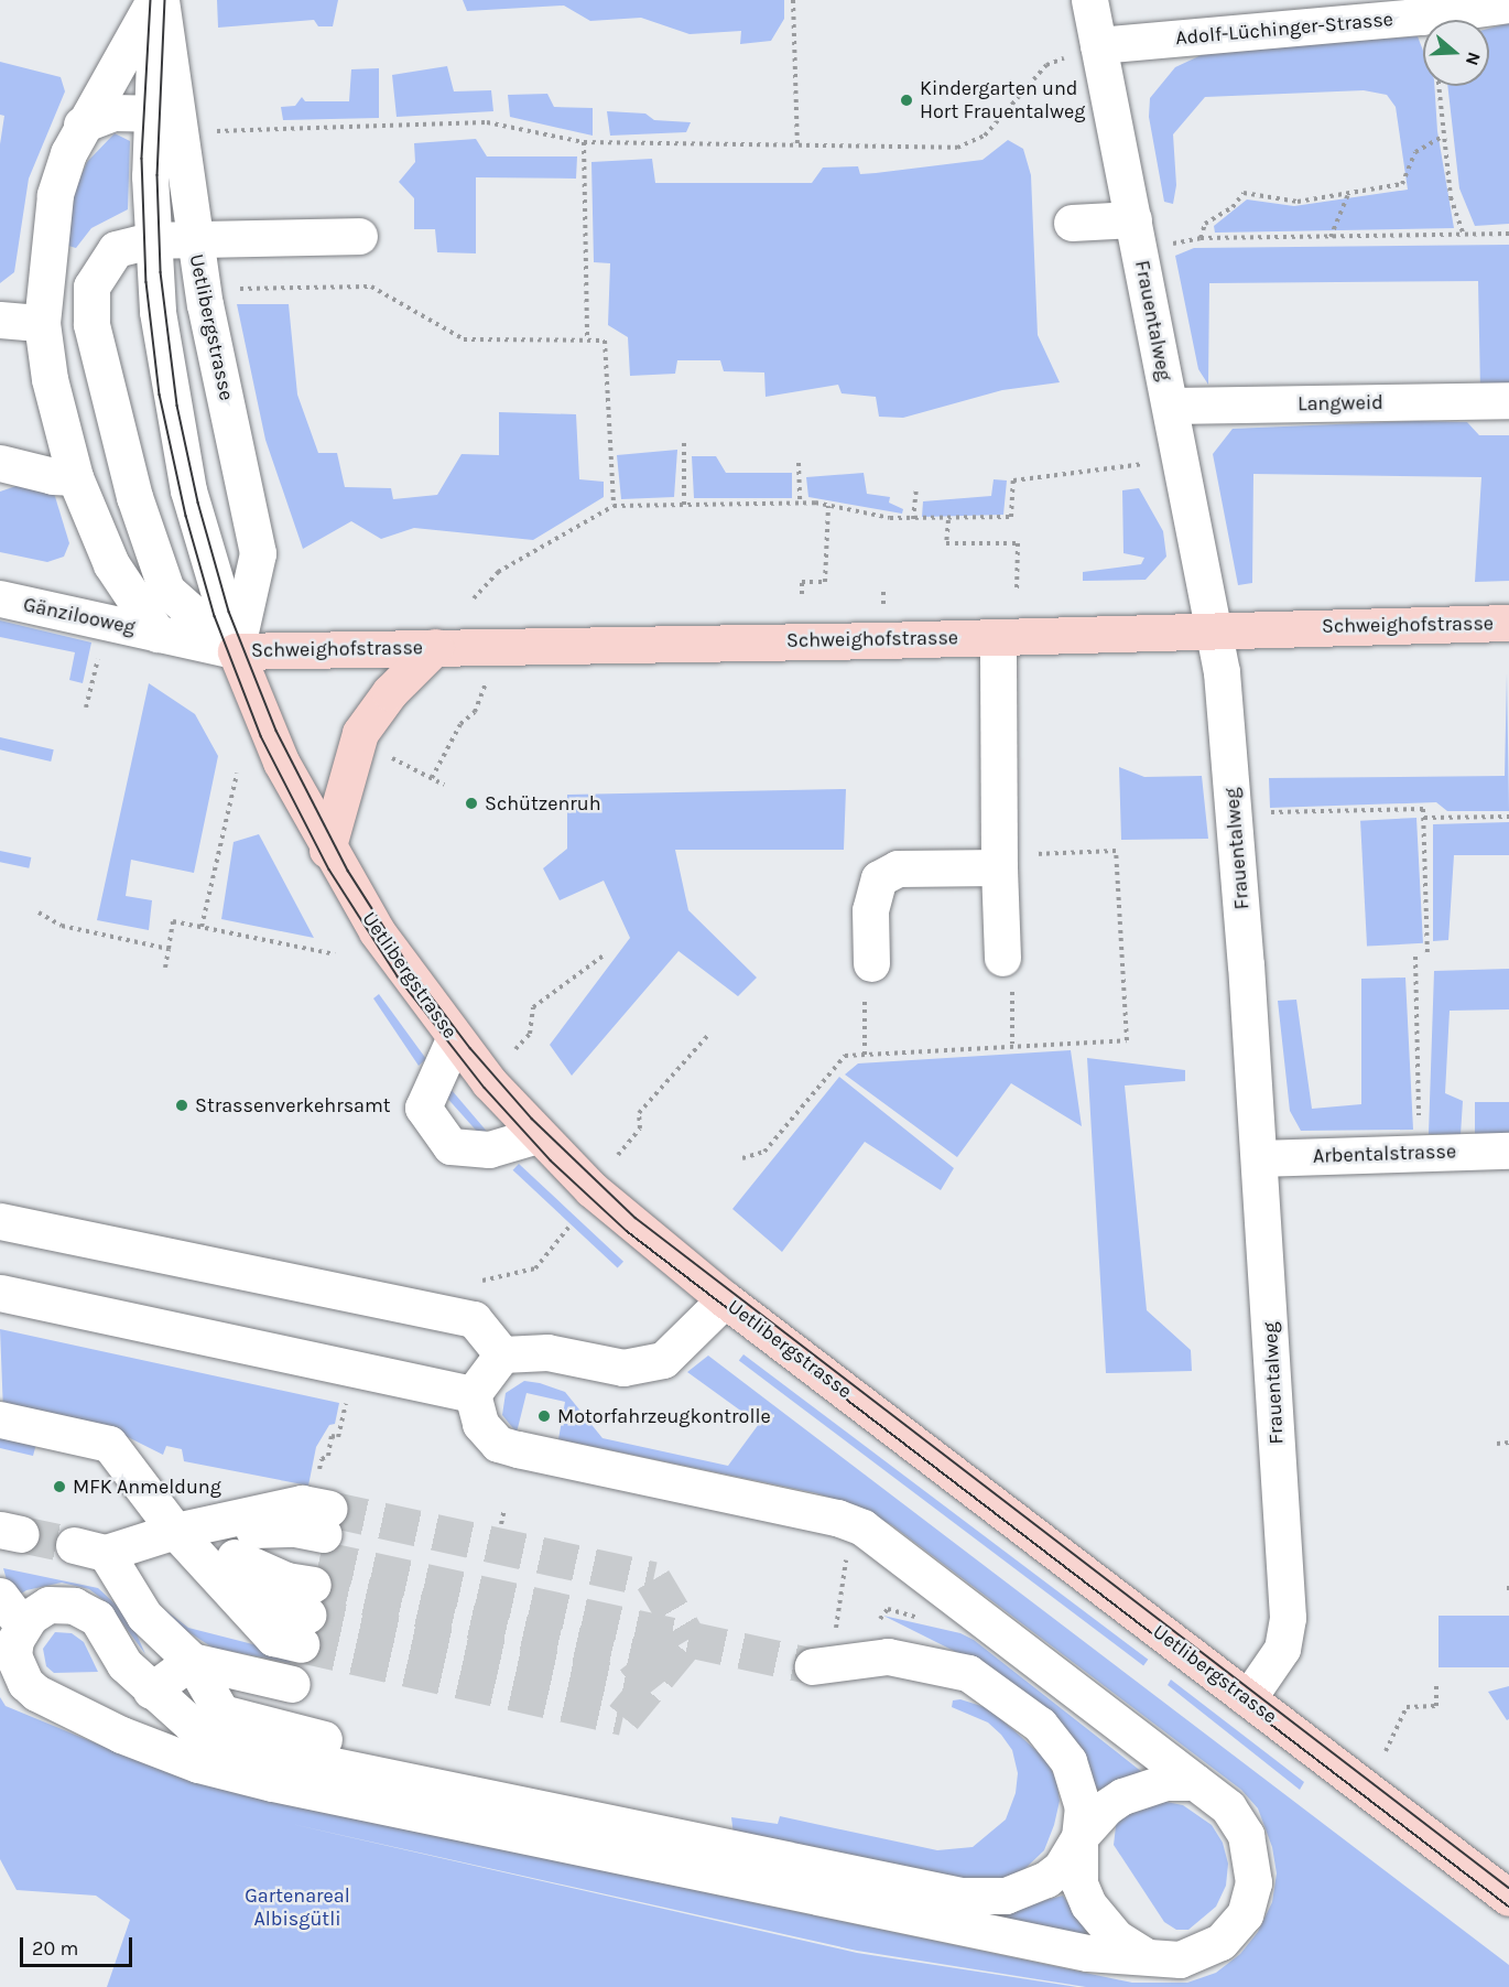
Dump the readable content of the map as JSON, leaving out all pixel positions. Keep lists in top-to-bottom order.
{
  "streets": {
    "main road": ["Uetlibergstrasse", "Schweighofstrasse"],
    "street": [
      "Adolf-Lüchinger-Strasse",
      "Frauentalweg",
      "Langweid",
      "Gänzilooweg",
      "Arbentalstrasse"
    ]
  },
  "crossings": [
    ["Adolf-Lüchinger-Strasse", "Frauentalweg"],
    ["Frauentalweg", "Uetlibergstrasse"],
    ["Frauentalweg", "Langweid"],
    ["Frauentalweg", "Schweighofstrasse"],
    ["Frauentalweg", "Arbentalstrasse"],
    ["Uetlibergstrasse", "Gänzilooweg"],
    ["Uetlibergstrasse", "Schweighofstrasse"]
  ],
  "parks": ["Gartenareal Albisgütli"],
  "places": [
    "Kindergarten und Hort Frauentalweg",
    "Schützenruh",
    "Strassenverkehrsamt",
    "Motorfahrzeugkontrolle",
    "MFK Anmeldung"
  ],
  "scale_bar": "20 m",
  "north": "right"
}
